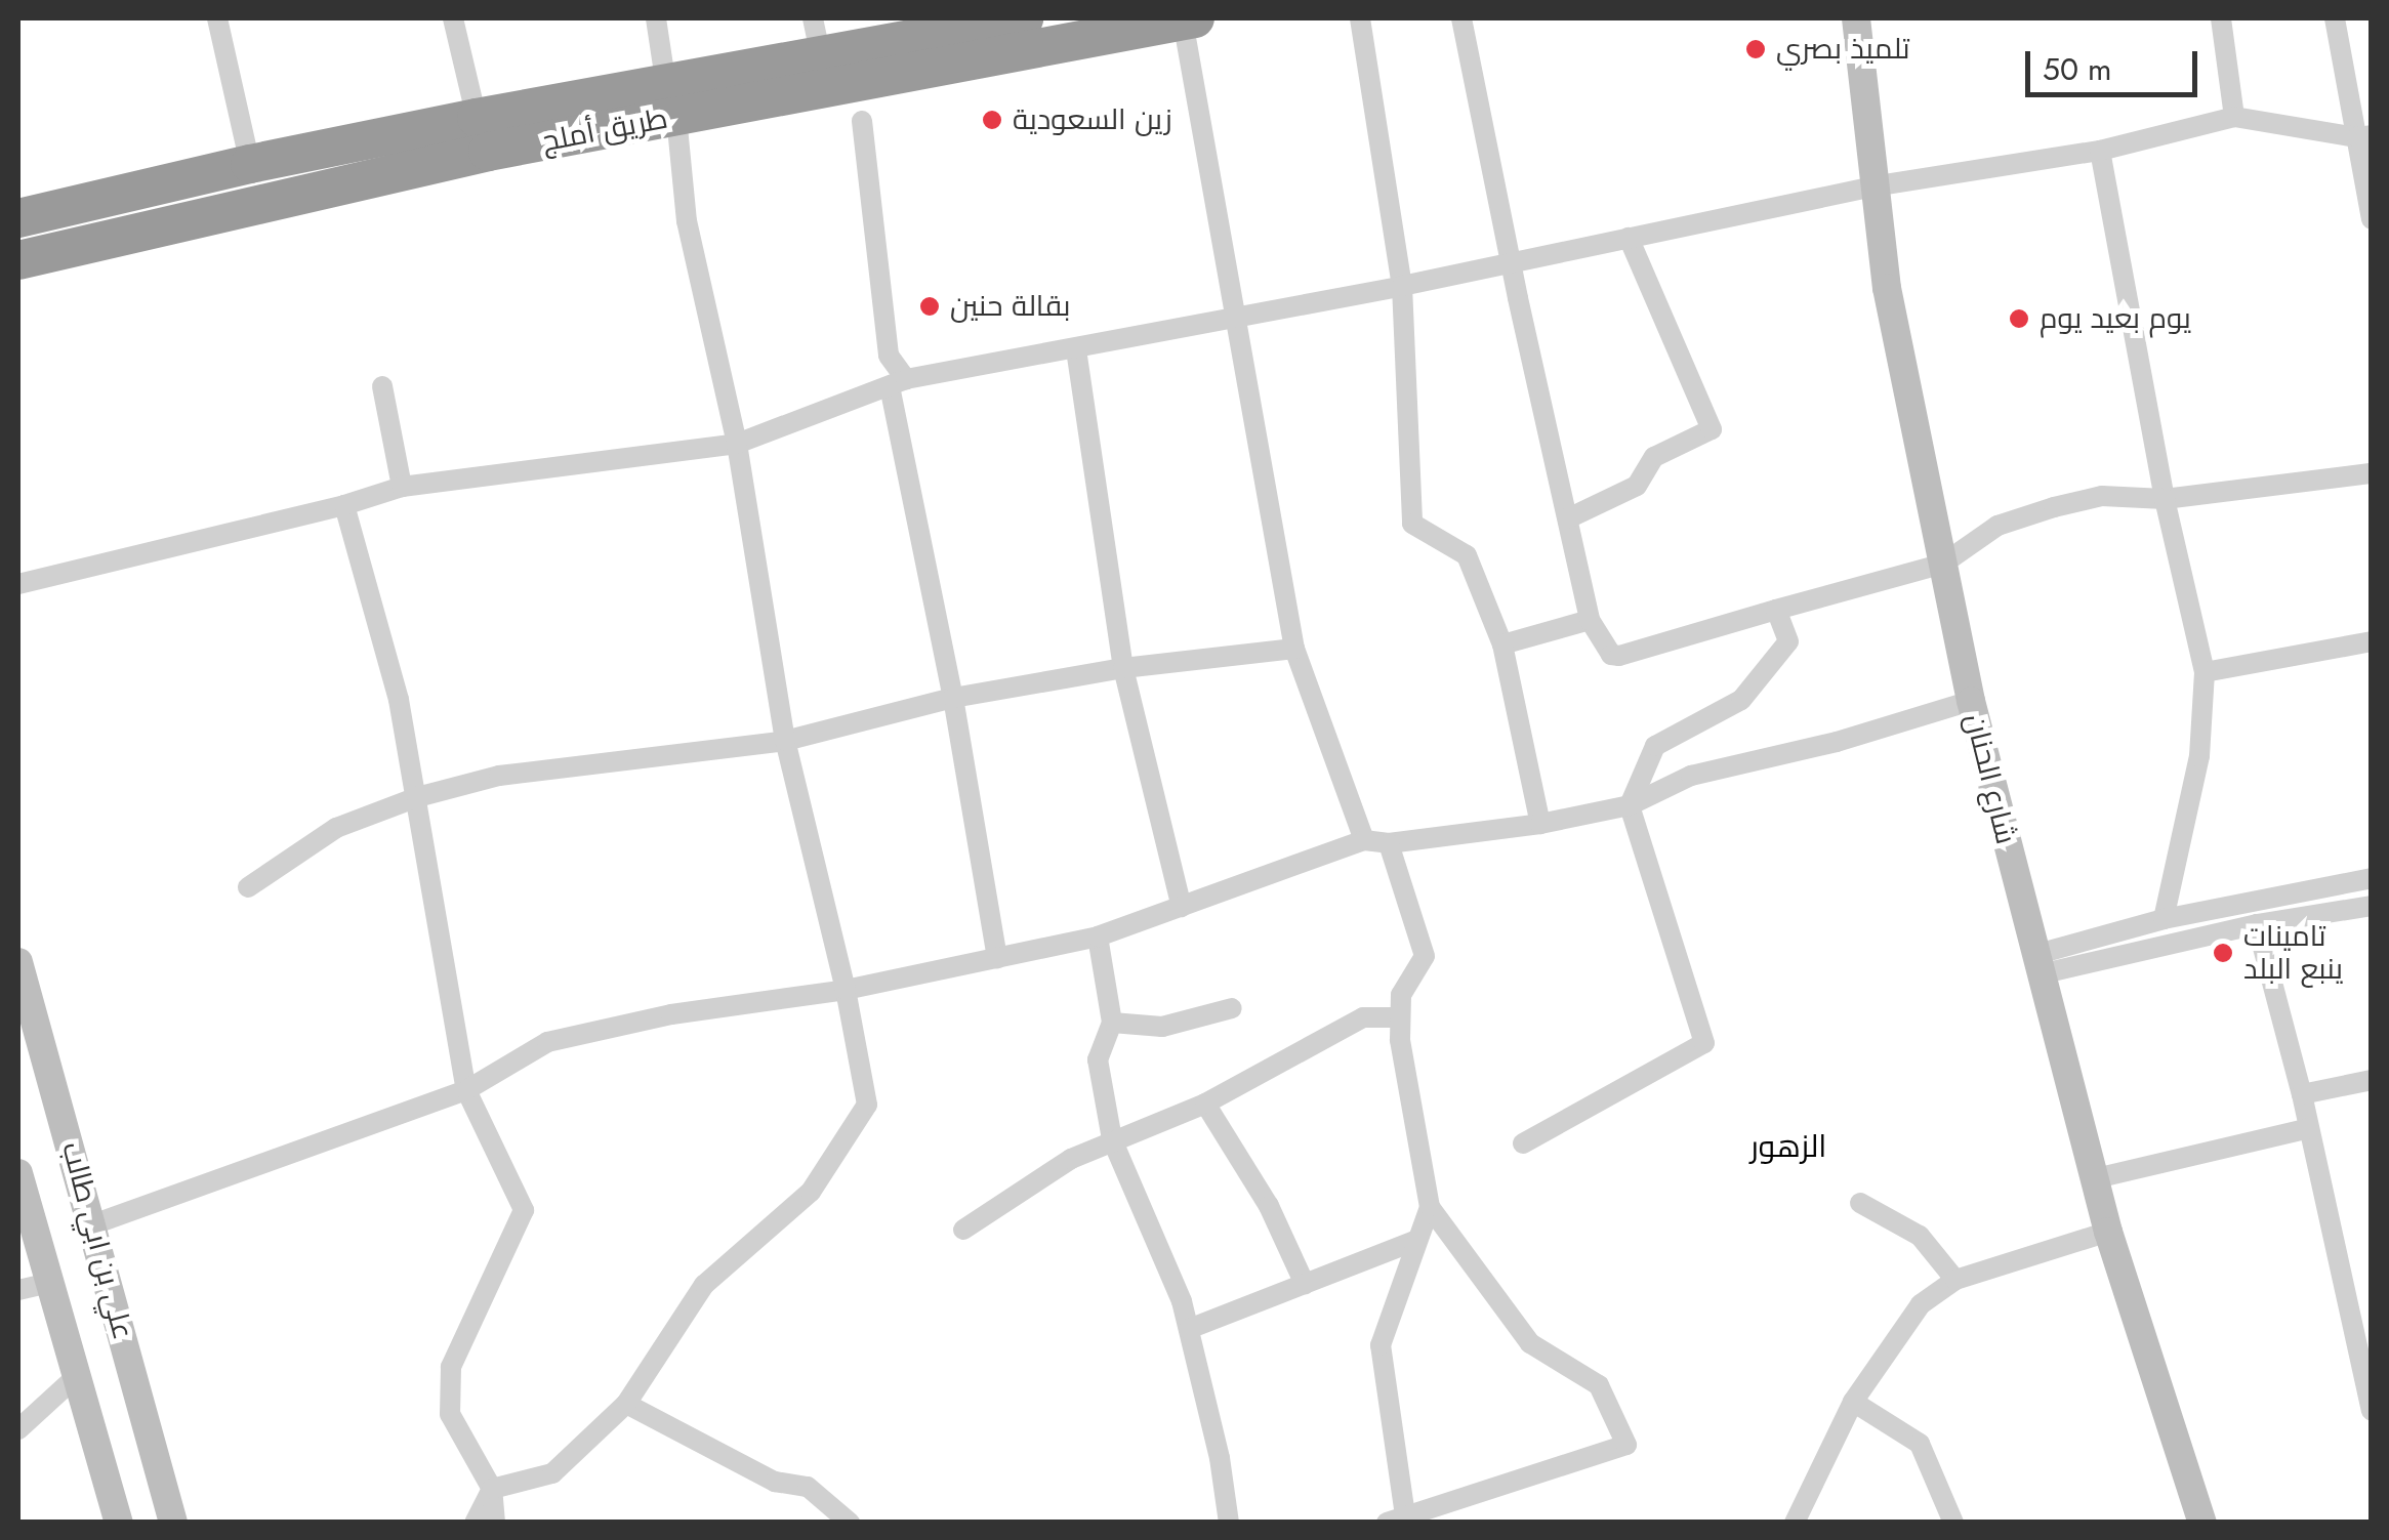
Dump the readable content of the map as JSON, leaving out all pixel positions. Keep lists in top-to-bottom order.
{
  "streets": {
    "highway": ["طريق أملج"],
    "main road": ["شارع الحنان", "علي بن ابي طالب"]
  },
  "districts": ["الزهور"],
  "places": [
    "تلميذ بصري",
    "زين السعودية",
    "بقالة حنين",
    "يوم بعيد يوم",
    "تامينات ينبع البلد"
  ],
  "scale_bar": "50 m"
}
